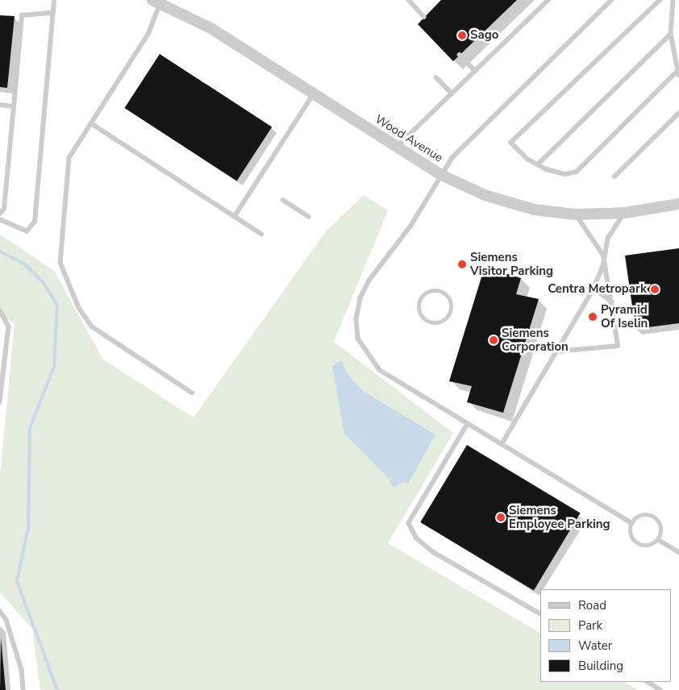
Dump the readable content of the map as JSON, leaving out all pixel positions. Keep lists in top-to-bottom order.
{
  "streets": {
    "street": ["Wood Avenue"]
  },
  "places": [
    "Sago",
    "Siemens Visitor Parking",
    "Centra Metropark",
    "Pyramid Of Iselin",
    "Siemens Corporation",
    "Siemens Employee Parking"
  ],
  "legend": [
    "Road",
    "Park",
    "Water",
    "Building"
  ]
}
